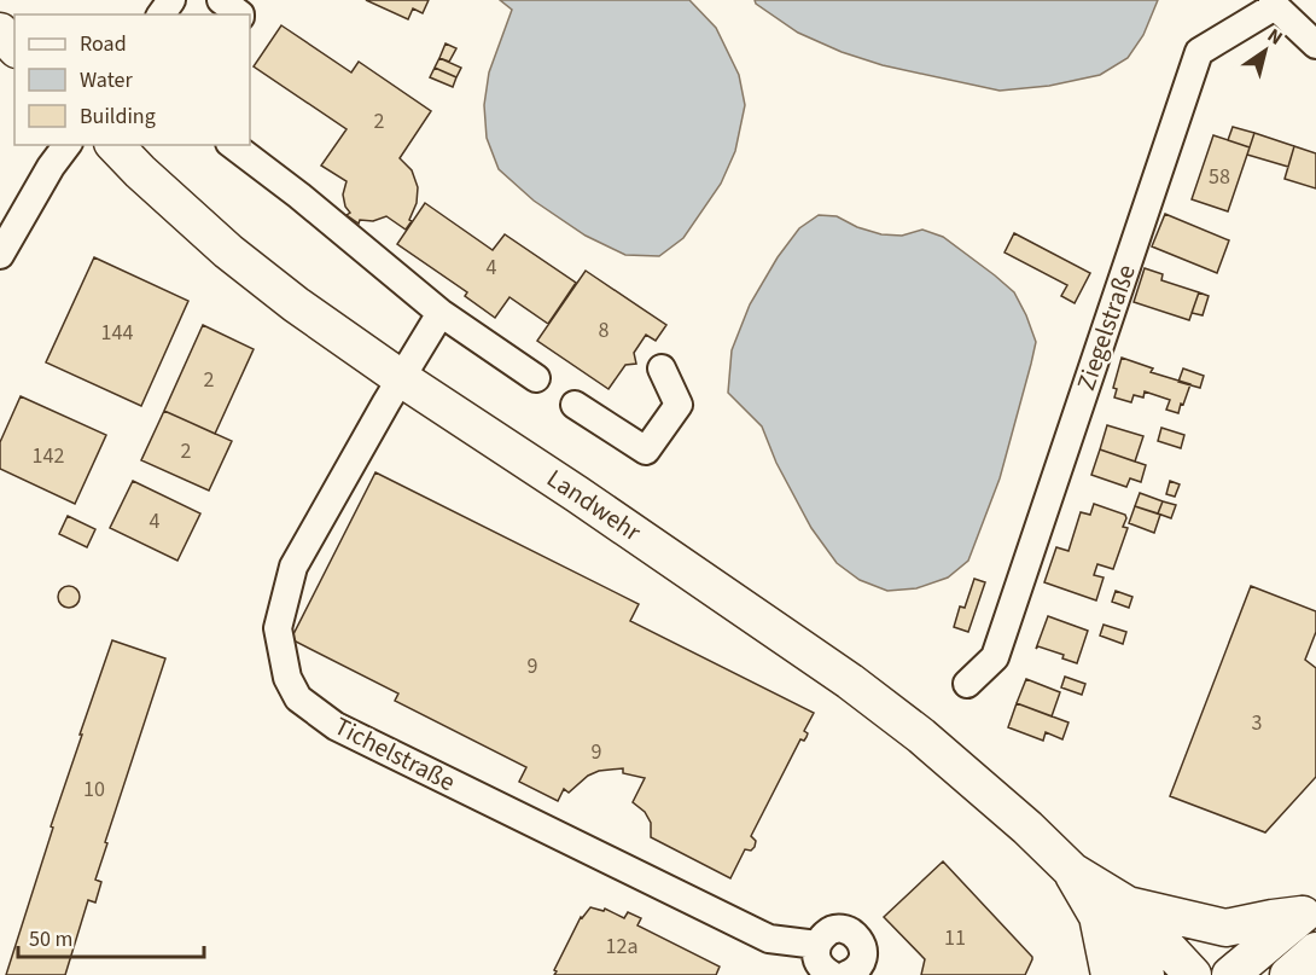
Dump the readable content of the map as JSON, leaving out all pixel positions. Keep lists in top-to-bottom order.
{
  "streets": {
    "main road": ["Landwehr"],
    "street": ["Ziegelstraße", "Tichelstraße"]
  },
  "crossings": [
    ["Landwehr", "Tichelstraße"]
  ],
  "house_numbers": [
    "2",
    "58",
    "4",
    "8",
    "144",
    "2",
    "2",
    "142",
    "4",
    "9",
    "3",
    "9",
    "10",
    "11",
    "12a"
  ],
  "legend": ["Road", "Water", "Building"],
  "scale_bar": "50 m",
  "north": "top right"
}
